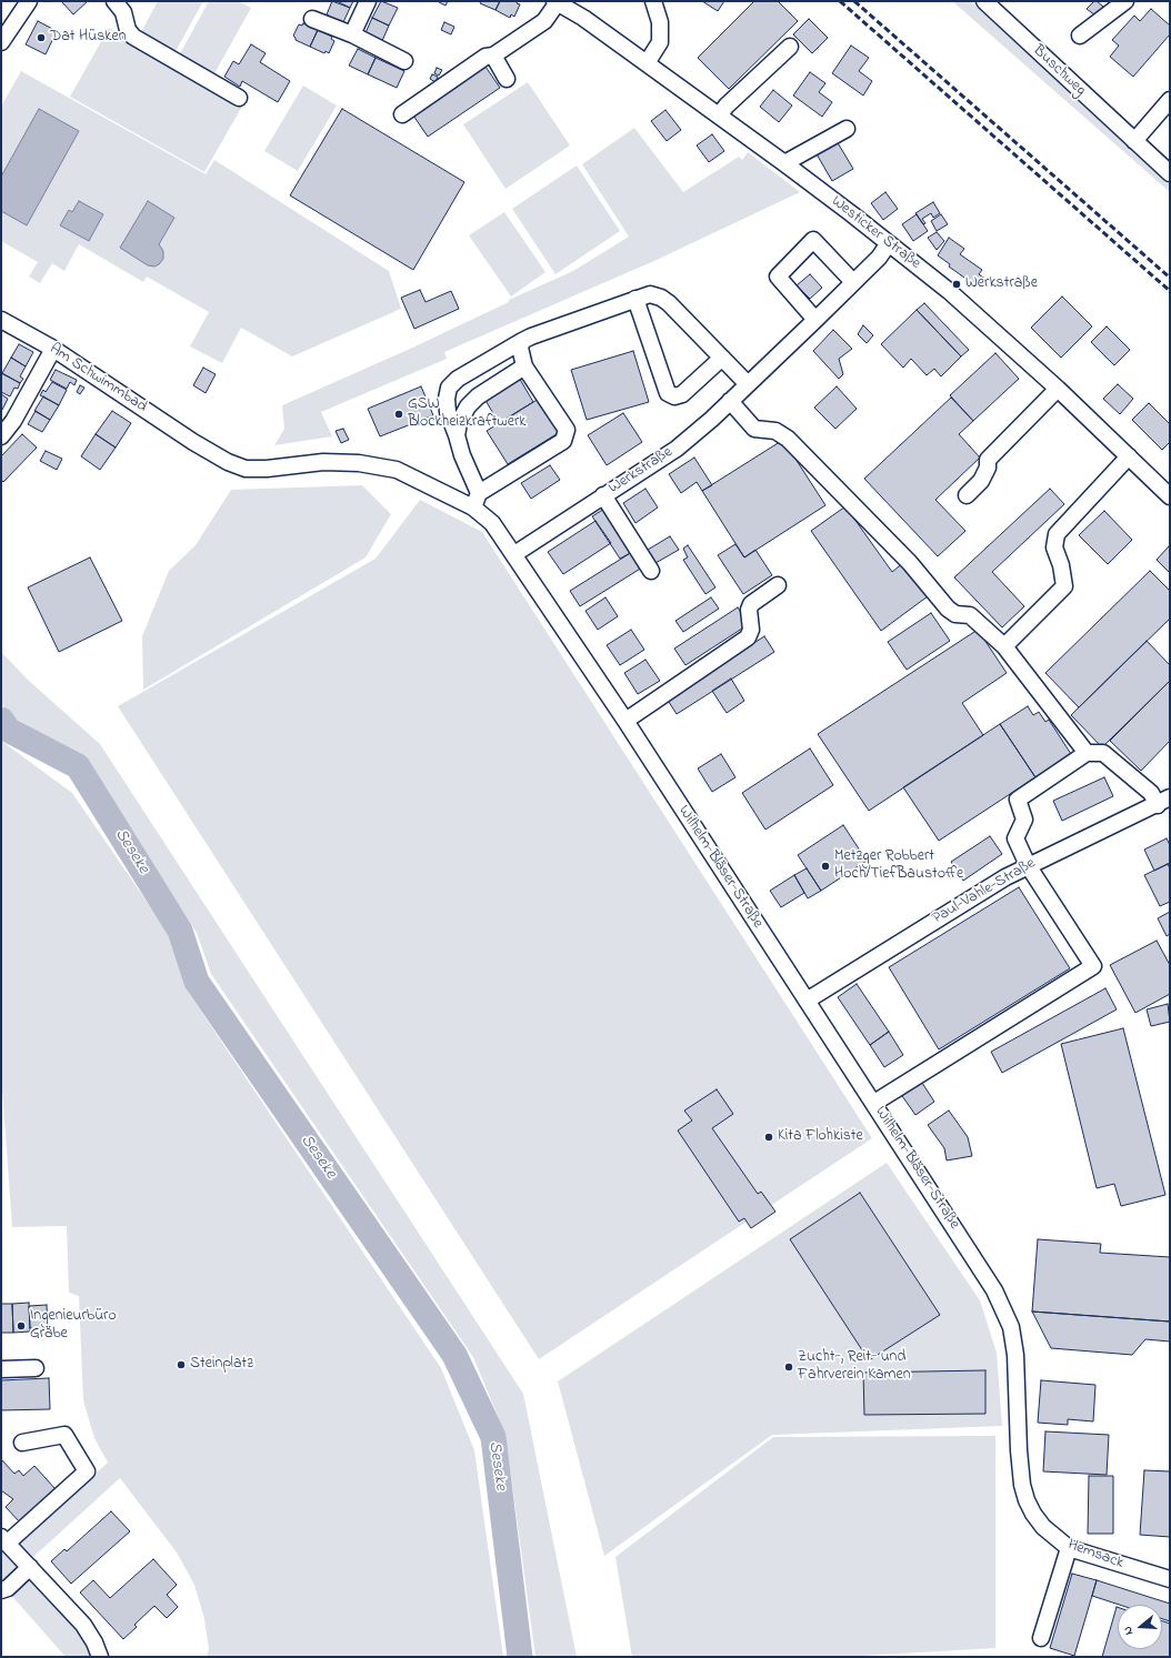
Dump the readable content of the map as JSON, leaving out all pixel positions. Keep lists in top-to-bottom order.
{
  "streets": {
    "street": [
      "Buschweg",
      "Westicker Straße",
      "Am Schwimmbad",
      "Werkstraße",
      "Wilhelm-Bläser-Straße",
      "Paul-Vahle-Straße",
      "Hemsack"
    ]
  },
  "crossings": [
    ["Westicker Straße", "Werkstraße"],
    ["Am Schwimmbad", "Wilhelm-Bläser-Straße"],
    ["Werkstraße", "Wilhelm-Bläser-Straße"],
    ["Wilhelm-Bläser-Straße", "Paul-Vahle-Straße"],
    ["Wilhelm-Bläser-Straße", "Hemsack"]
  ],
  "water": ["Seseke"],
  "places": [
    "Dat Hüsken",
    "Werkstraße",
    "GSW Blockheizkraftwerk",
    "Metzger Robbert Hoch/TiefBaustoffe",
    "Kita Flohkiste",
    "Ingenieurbüro Gräbe",
    "Steinplatz",
    "Zucht-, Reit- und Fahrverein Kamen"
  ],
  "north": "left"
}
